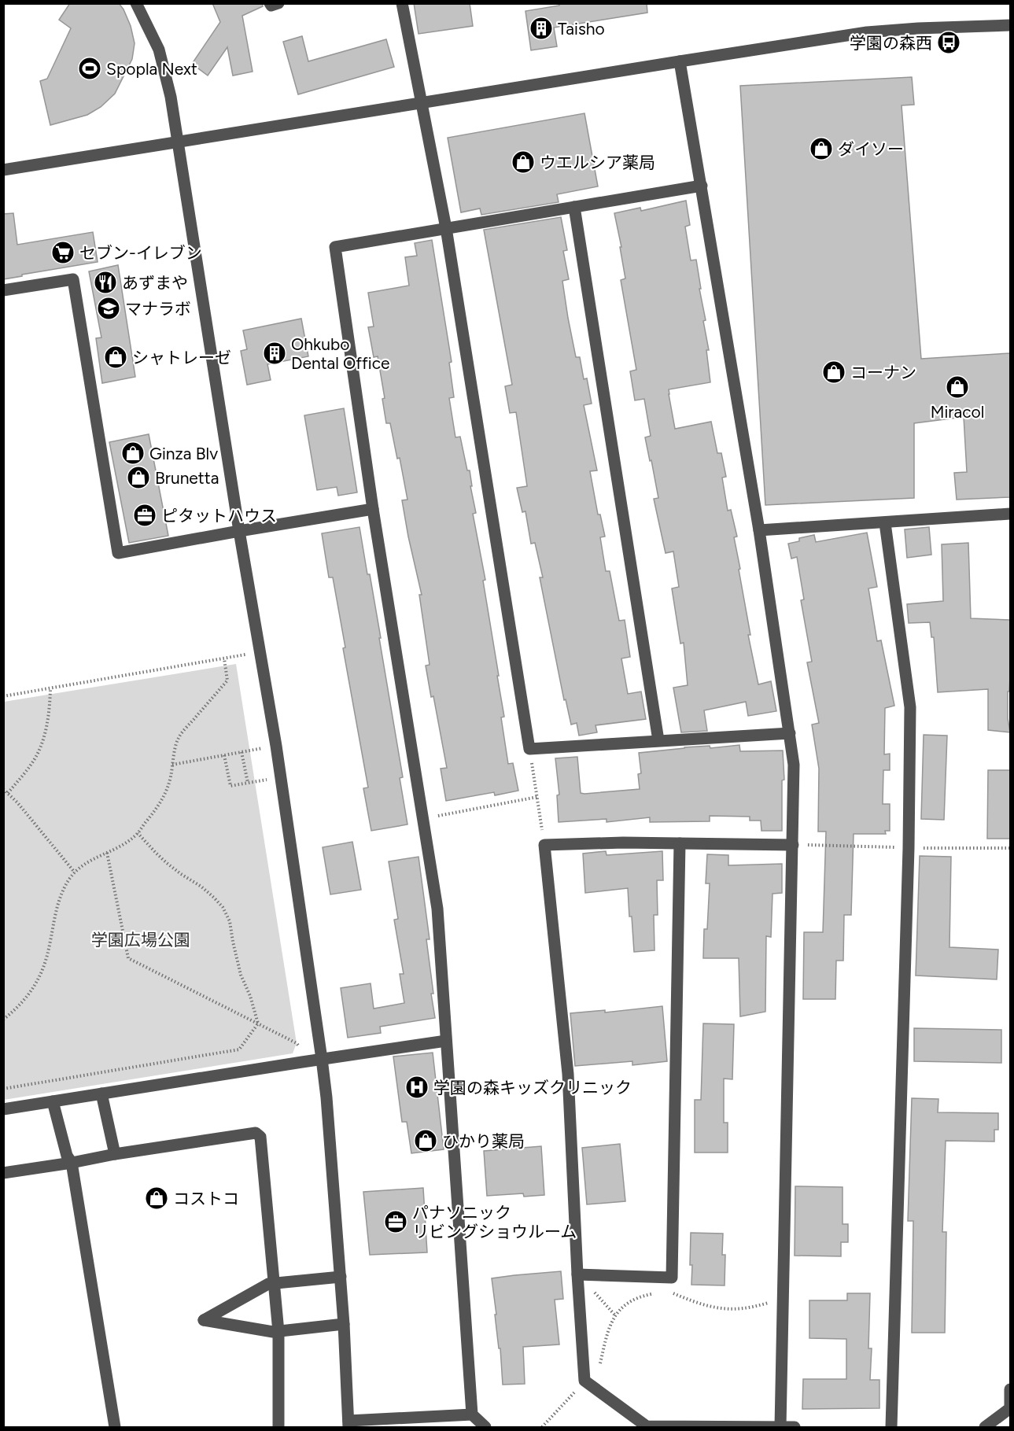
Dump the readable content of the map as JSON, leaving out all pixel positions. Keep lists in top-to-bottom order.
{
  "parks": ["学園広場公園"],
  "places": {
    "building": ["Taisho", "Ohkubo Dental Office"],
    "bus stop": ["学園の森西"],
    "sports": ["Spopla Next"],
    "shop": [
      "ダイソー",
      "ウエルシア薬局",
      "シャトレーゼ",
      "コーナン",
      "Miracol",
      "Ginza Blv",
      "Brunetta",
      "ひかり薬局",
      "コストコ"
    ],
    "supermarket": ["セブン-イレブン"],
    "restaurant": ["あずまや"],
    "school or university": ["マナラボ"],
    "office": ["ピタットハウス", "パナソニック リビングショウルーム"],
    "hospital": ["学園の森キッズクリニック"]
  }
}
